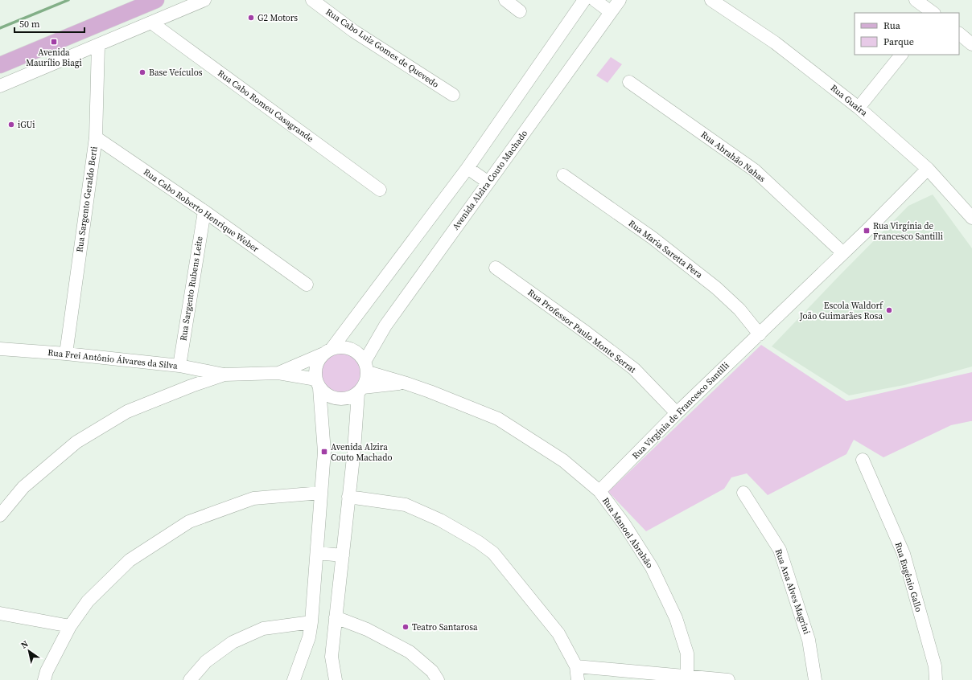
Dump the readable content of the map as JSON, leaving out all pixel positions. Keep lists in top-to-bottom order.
{
  "streets": {
    "street": [
      "Rua Cabo Luiz Gomes de Quevedo",
      "Rua Guaíra",
      "Rua Cabo Romeu Casagrande",
      "Rua Abrahão Nahas",
      "Avenida Alzira Couto Machado",
      "Rua Sargento Geraldo Berti",
      "Rua Cabo Roberto Henrique Weber",
      "Rua Maria Saretta Pera",
      "Rua Sargento Rubens Leite",
      "Rua Professor Paulo Monte Serrat",
      "Rua Frei Antônio Álvares da Silva",
      "Rua Virgínia de Francesco Santilli",
      "Rua Manoel Abrahão",
      "Rua Eugênio Gallo",
      "Rua Ana Alves Magrini"
    ]
  },
  "crossings": [
    ["Rua Guaíra", "Rua Virgínia de Francesco Santilli"],
    ["Rua Abrahão Nahas", "Rua Virgínia de Francesco Santilli"],
    ["Avenida Alzira Couto Machado", "Rua Manoel Abrahão"],
    ["Rua Sargento Geraldo Berti", "Rua Cabo Roberto Henrique Weber"],
    ["Rua Sargento Geraldo Berti", "Rua Frei Antônio Álvares da Silva"],
    ["Rua Cabo Roberto Henrique Weber", "Rua Sargento Rubens Leite"],
    ["Rua Maria Saretta Pera", "Rua Virgínia de Francesco Santilli"],
    ["Rua Sargento Rubens Leite", "Rua Frei Antônio Álvares da Silva"],
    ["Rua Professor Paulo Monte Serrat", "Rua Virgínia de Francesco Santilli"],
    ["Rua Virgínia de Francesco Santilli", "Rua Manoel Abrahão"]
  ],
  "places": {
    "other": [
      "G2 Motors",
      "Base Veículos",
      "iGUi",
      "Escola Waldorf João Guimarães Rosa",
      "Teatro Santarosa"
    ],
    "transit": ["Avenida Maurílio Biagi", "Rua Virgínia de Francesco Santilli", "Avenida Alzira Couto Machado"]
  },
  "legend": ["Rua", "Parque"],
  "scale_bar": "50 m",
  "north": "top left"
}
